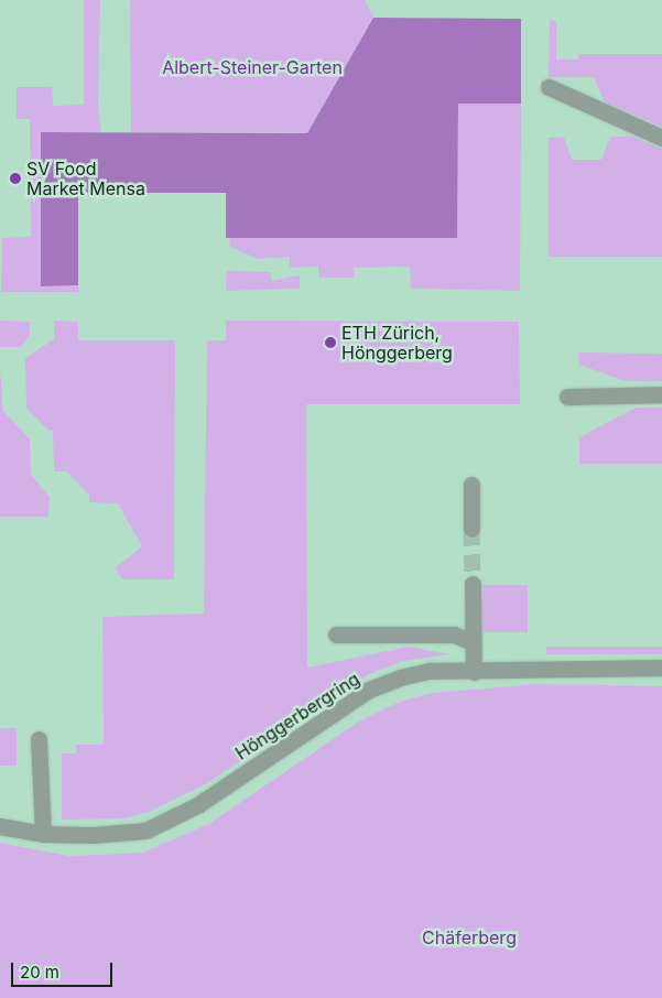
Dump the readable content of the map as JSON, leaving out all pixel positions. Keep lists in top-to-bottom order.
{
  "streets": {
    "street": ["Hönggerbergring"]
  },
  "parks": ["Albert-Steiner-Garten", "Chäferberg"],
  "places": ["SV Food Market Mensa", "ETH Zürich, Hönggerberg"],
  "scale_bar": "20 m"
}
